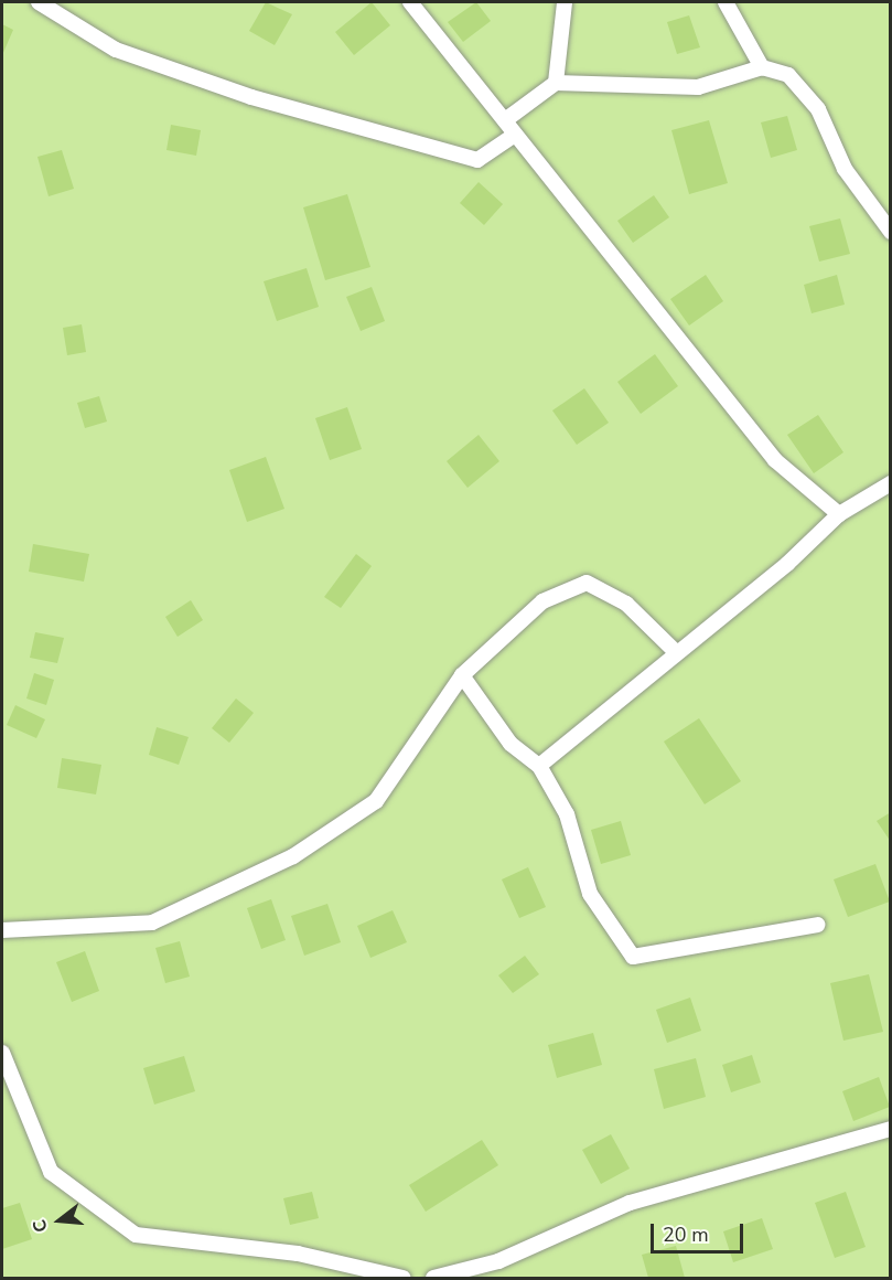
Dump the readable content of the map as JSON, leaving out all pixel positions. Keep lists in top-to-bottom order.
{
  "scale_bar": "20 m",
  "north": "left"
}
